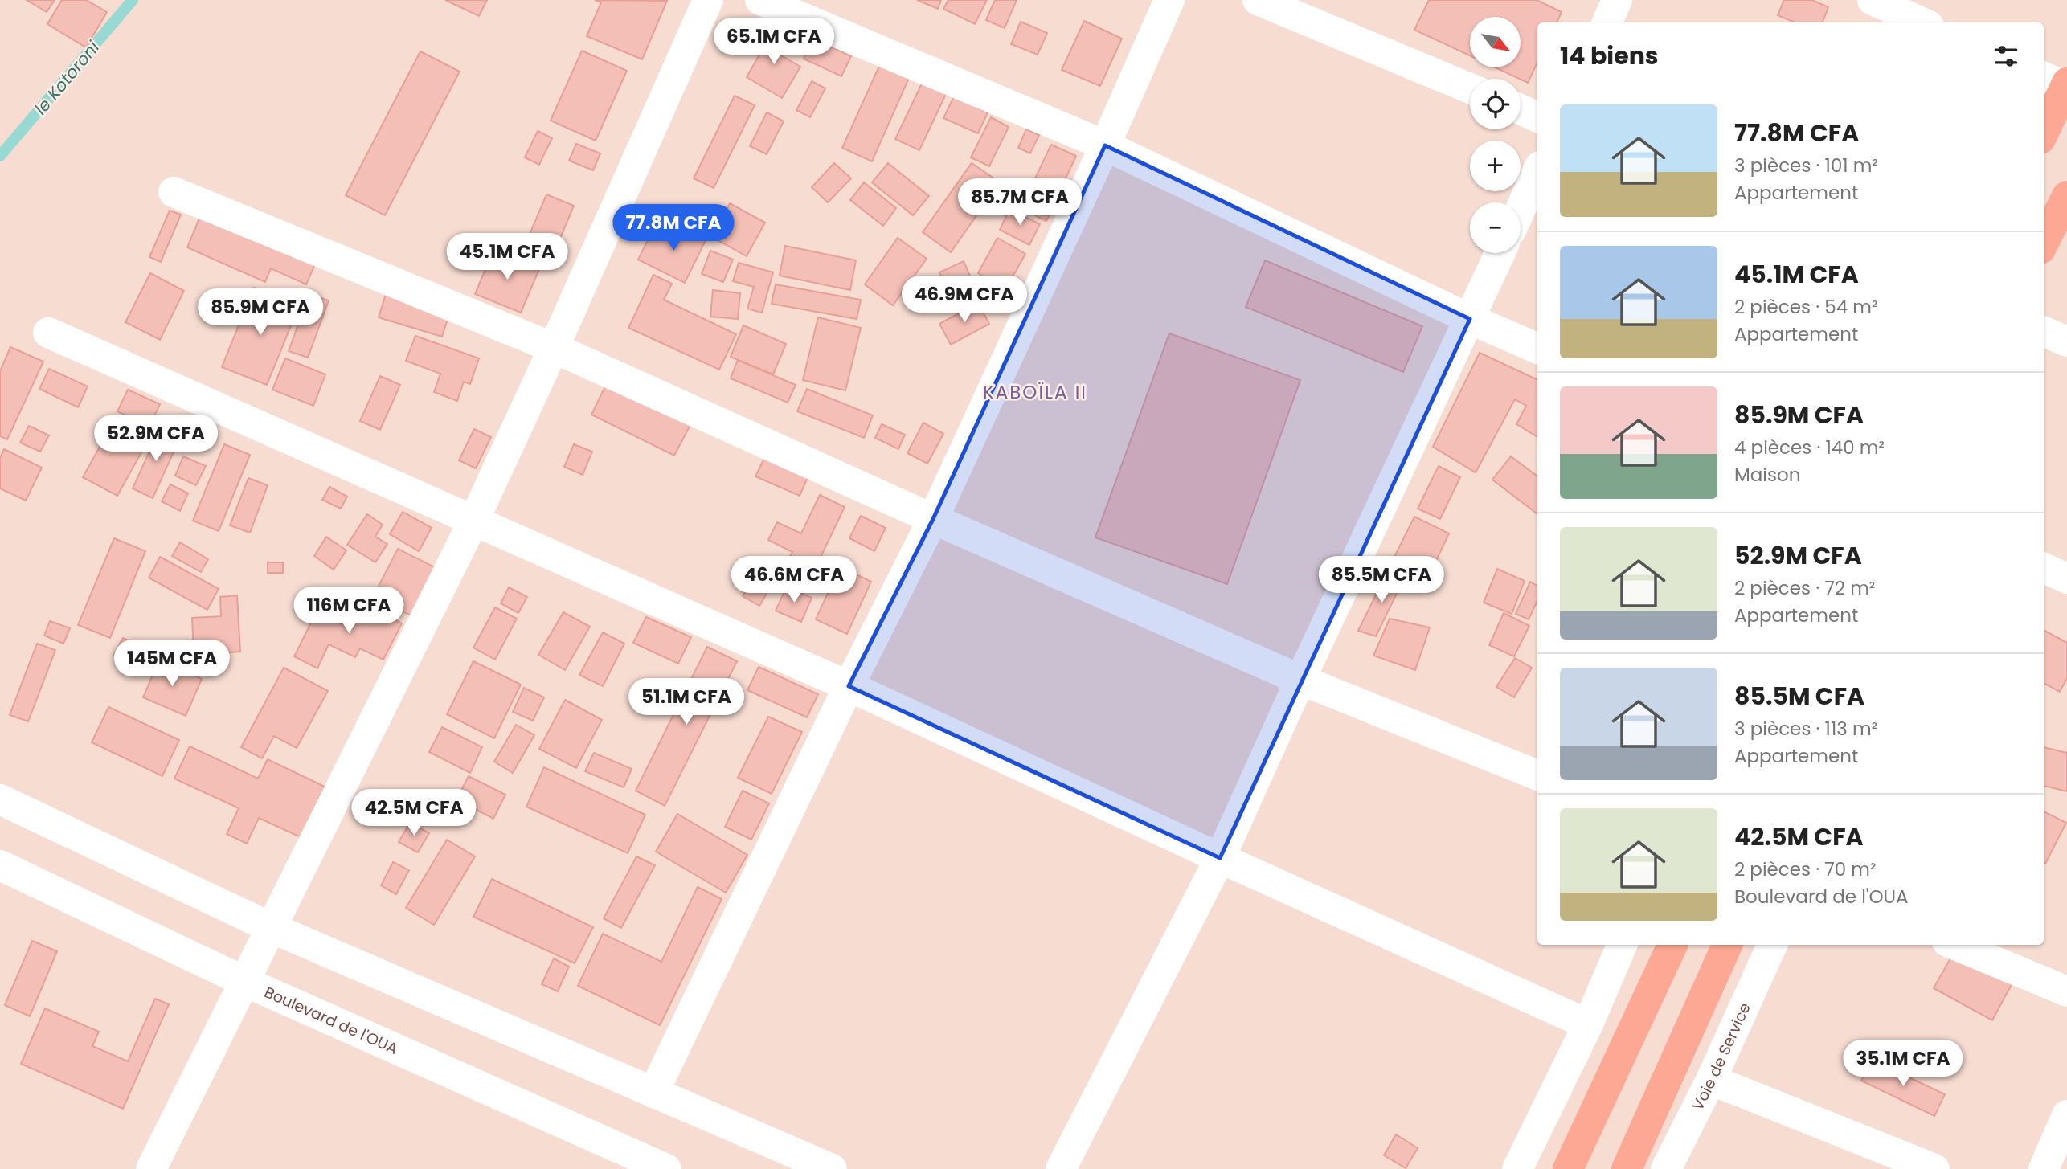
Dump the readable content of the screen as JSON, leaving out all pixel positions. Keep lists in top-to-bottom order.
{
  "streets": {
    "street": ["Boulevard de l'OUA", "Voie de Service"]
  },
  "districts": ["KABOÏLA II"],
  "water": ["le Kotoroni"],
  "north": "bottom right",
  "page": {
    "map_buttons": ["+", "−"],
    "price": [
      "65.1M CFA",
      "85.7M CFA",
      "77.8M CFA",
      "45.1M CFA",
      "46.9M CFA",
      "85.9M CFA",
      "52.9M CFA",
      "46.6M CFA",
      "85.5M CFA",
      "116M CFA",
      "145M CFA",
      "51.1M CFA",
      "42.5M CFA",
      "35.1M CFA"
    ],
    "heading": "14 biens",
    "list": [
      {
        "name": "77.8M CFA",
        "note": "3 pièces · 101 m² · Appartement"
      },
      {
        "name": "45.1M CFA",
        "note": "2 pièces · 54 m² · Appartement"
      },
      {
        "name": "85.9M CFA",
        "note": "4 pièces · 140 m² · Maison"
      },
      {
        "name": "52.9M CFA",
        "note": "2 pièces · 72 m² · Appartement"
      },
      {
        "name": "85.5M CFA",
        "note": "3 pièces · 113 m² · Appartement"
      },
      {
        "name": "42.5M CFA",
        "note": "2 pièces · 70 m² · Boulevard de l'OUA"
      }
    ]
  }
}
